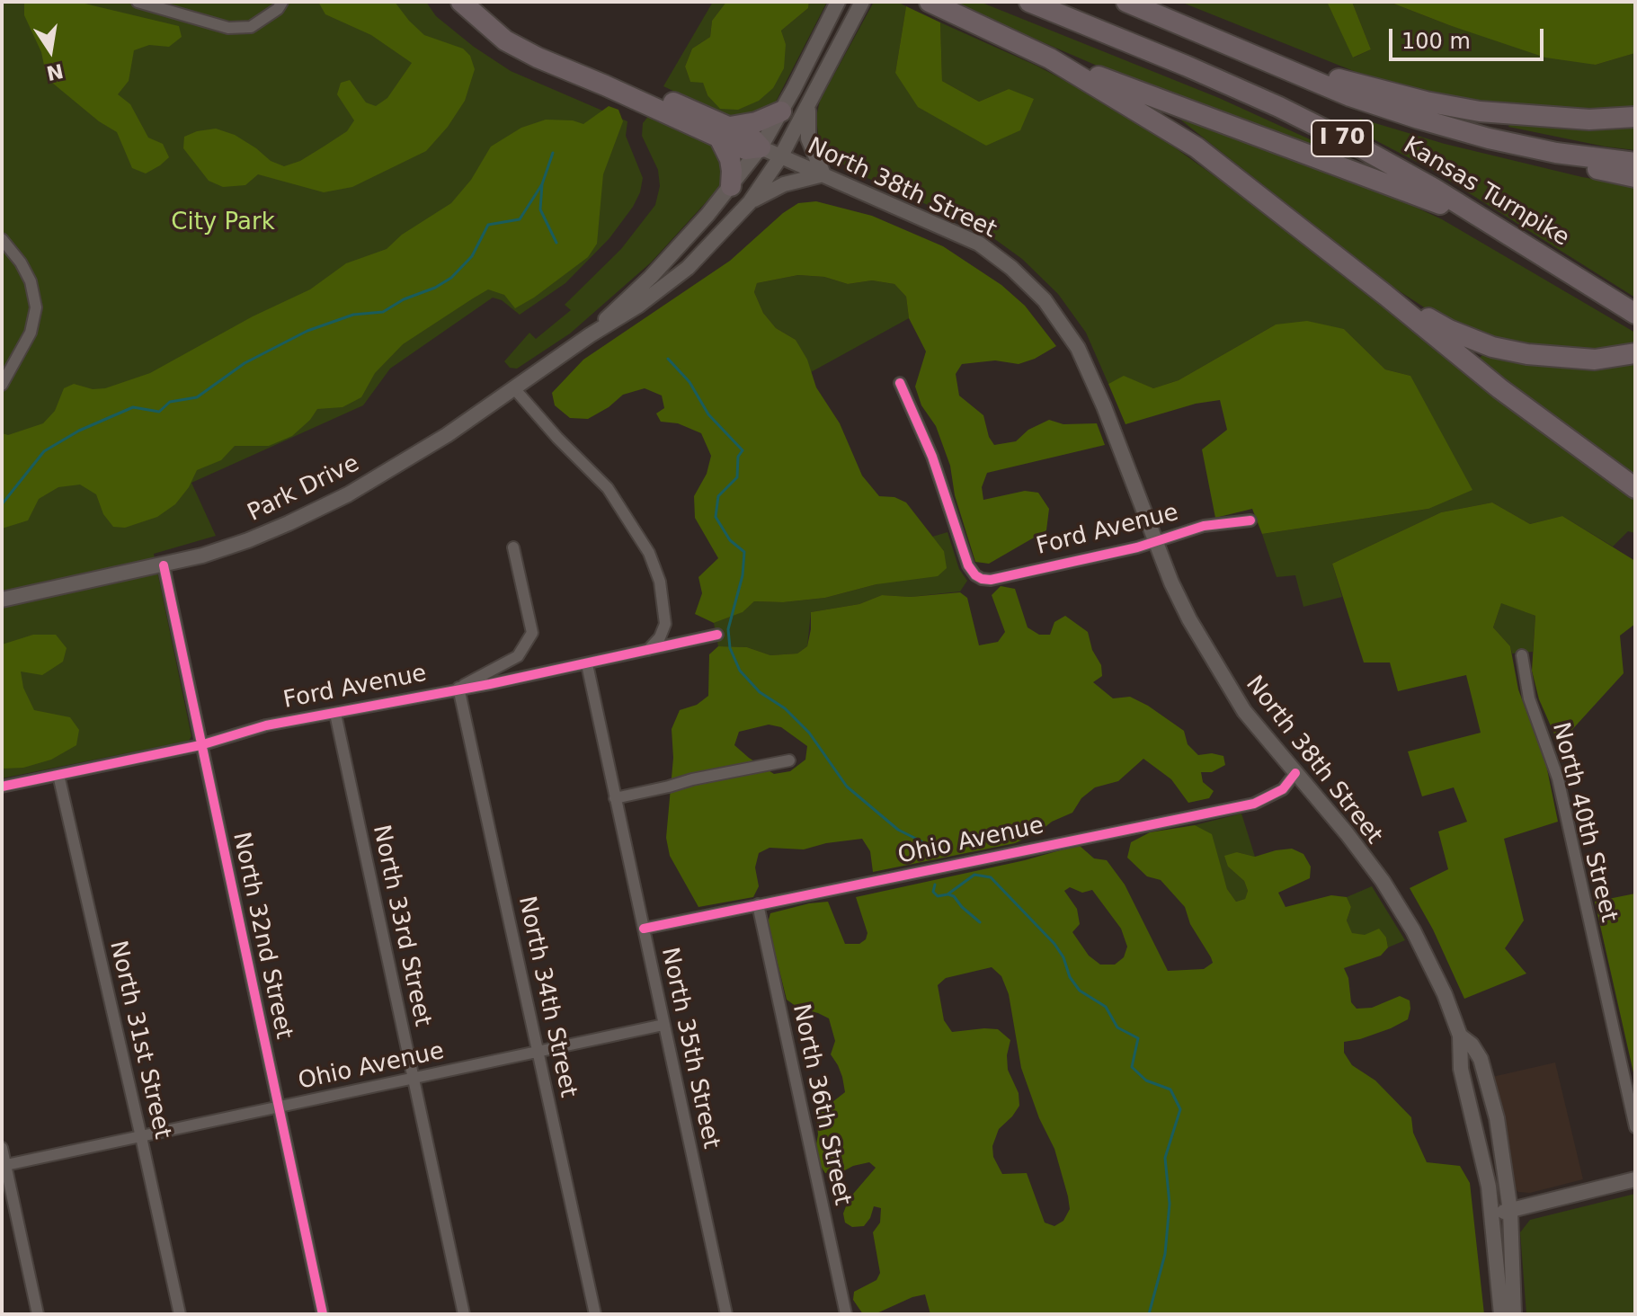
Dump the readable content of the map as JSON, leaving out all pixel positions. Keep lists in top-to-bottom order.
{
  "streets": {
    "highway": ["I 70", "Kansas Turnpike"],
    "main road": ["North 38th Street", "Park Drive"],
    "street": [
      "Ford Avenue",
      "North 40th Street",
      "Ohio Avenue",
      "North 33rd Street",
      "North 32nd Street",
      "North 34th Street",
      "North 31st Street",
      "North 35th Street",
      "North 36th Street"
    ]
  },
  "crossings": [
    ["North 38th Street", "Park Drive"],
    ["North 38th Street", "Ford Avenue"],
    ["North 38th Street", "Ohio Avenue"],
    ["Park Drive", "North 32nd Street"],
    ["Ford Avenue", "North 33rd Street"],
    ["Ford Avenue", "North 32nd Street"],
    ["Ford Avenue", "North 34th Street"],
    ["Ford Avenue", "North 31st Street"],
    ["Ford Avenue", "North 35th Street"],
    ["Ohio Avenue", "North 33rd Street"],
    ["Ohio Avenue", "North 32nd Street"],
    ["Ohio Avenue", "North 34th Street"],
    ["Ohio Avenue", "North 31st Street"],
    ["Ohio Avenue", "North 35th Street"],
    ["Ohio Avenue", "North 36th Street"]
  ],
  "parks": ["City Park"],
  "scale_bar": "100 m",
  "north": "bottom"
}
